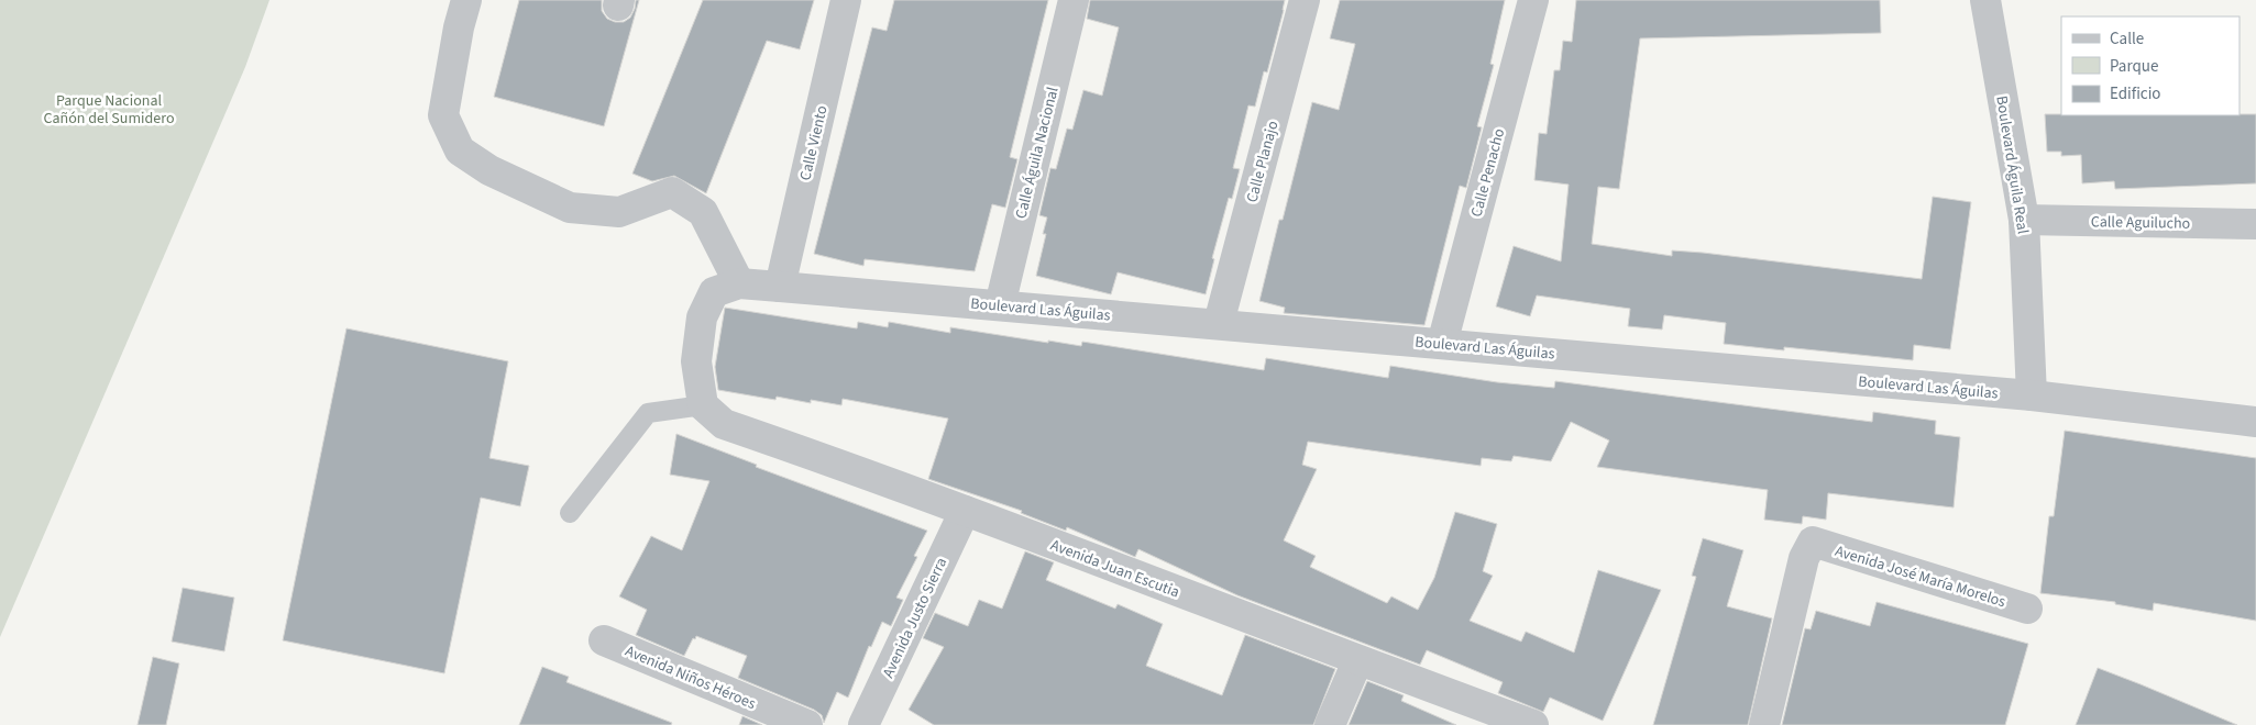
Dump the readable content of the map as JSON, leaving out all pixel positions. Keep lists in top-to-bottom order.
{
  "streets": {
    "street": [
      "Calle Viento",
      "Calle Águila Nacional",
      "Calle Planajo",
      "Boulevard Águila Real",
      "Calle Penacho",
      "Calle Aguilucho",
      "Boulevard Las Águilas",
      "Avenida Juan Escutia",
      "Avenida José María Morelos",
      "Avenida Justo Sierra",
      "Avenida Niños Héroes"
    ]
  },
  "crossings": [
    ["Calle Viento", "Boulevard Las Águilas"],
    ["Calle Águila Nacional", "Boulevard Las Águilas"],
    ["Calle Planajo", "Boulevard Las Águilas"],
    ["Boulevard Águila Real", "Calle Aguilucho"],
    ["Boulevard Águila Real", "Boulevard Las Águilas"],
    ["Calle Penacho", "Boulevard Las Águilas"],
    ["Avenida Juan Escutia", "Avenida Justo Sierra"]
  ],
  "parks": ["Parque Nacional Cañón del Sumidero"],
  "legend": ["Calle", "Parque", "Edificio"]
}
